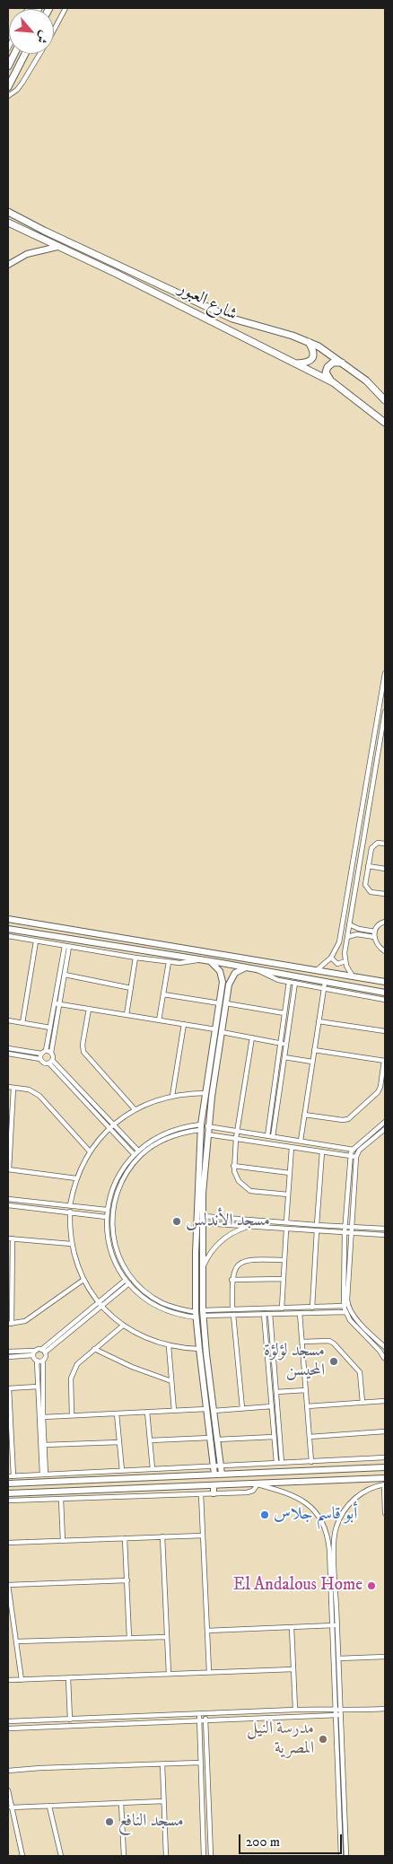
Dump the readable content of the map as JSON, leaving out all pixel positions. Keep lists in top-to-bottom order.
{
  "streets": {
    "main road": ["شارع العبور"]
  },
  "places": [
    "مسجد الأندلس",
    "مسجد لؤلؤة المحيسن",
    "أبو قاسم جلاس",
    "El Andalous Home",
    "مدرسة النيل المصرية",
    "مسجد النافع"
  ],
  "scale_bar": "200 m",
  "north": "bottom right"
}
